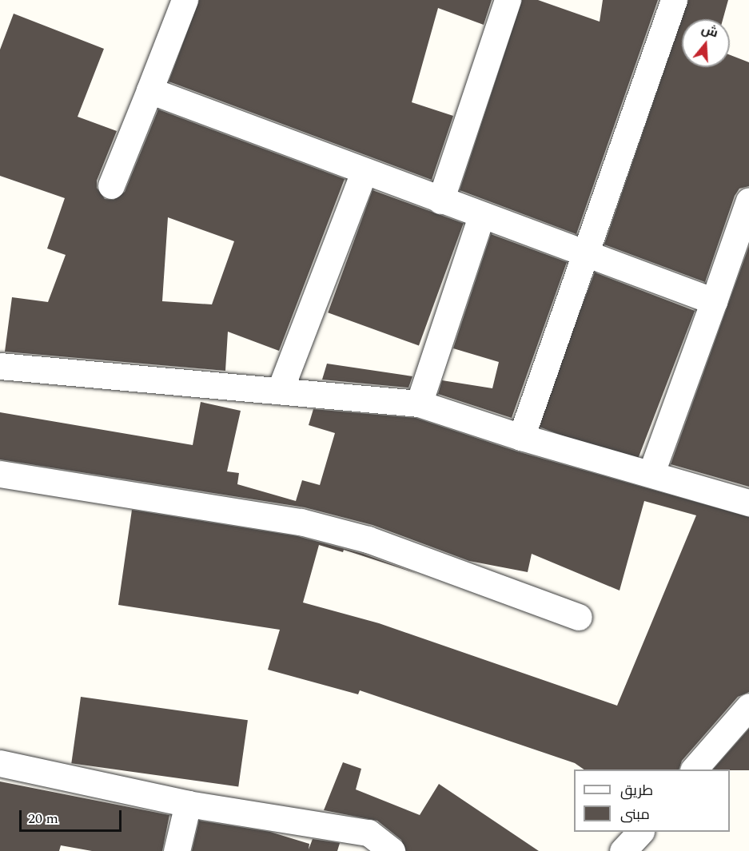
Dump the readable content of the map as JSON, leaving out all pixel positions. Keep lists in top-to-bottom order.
{
  "legend": ["طريق", "مبنى"],
  "scale_bar": "20 m",
  "north": "top"
}
